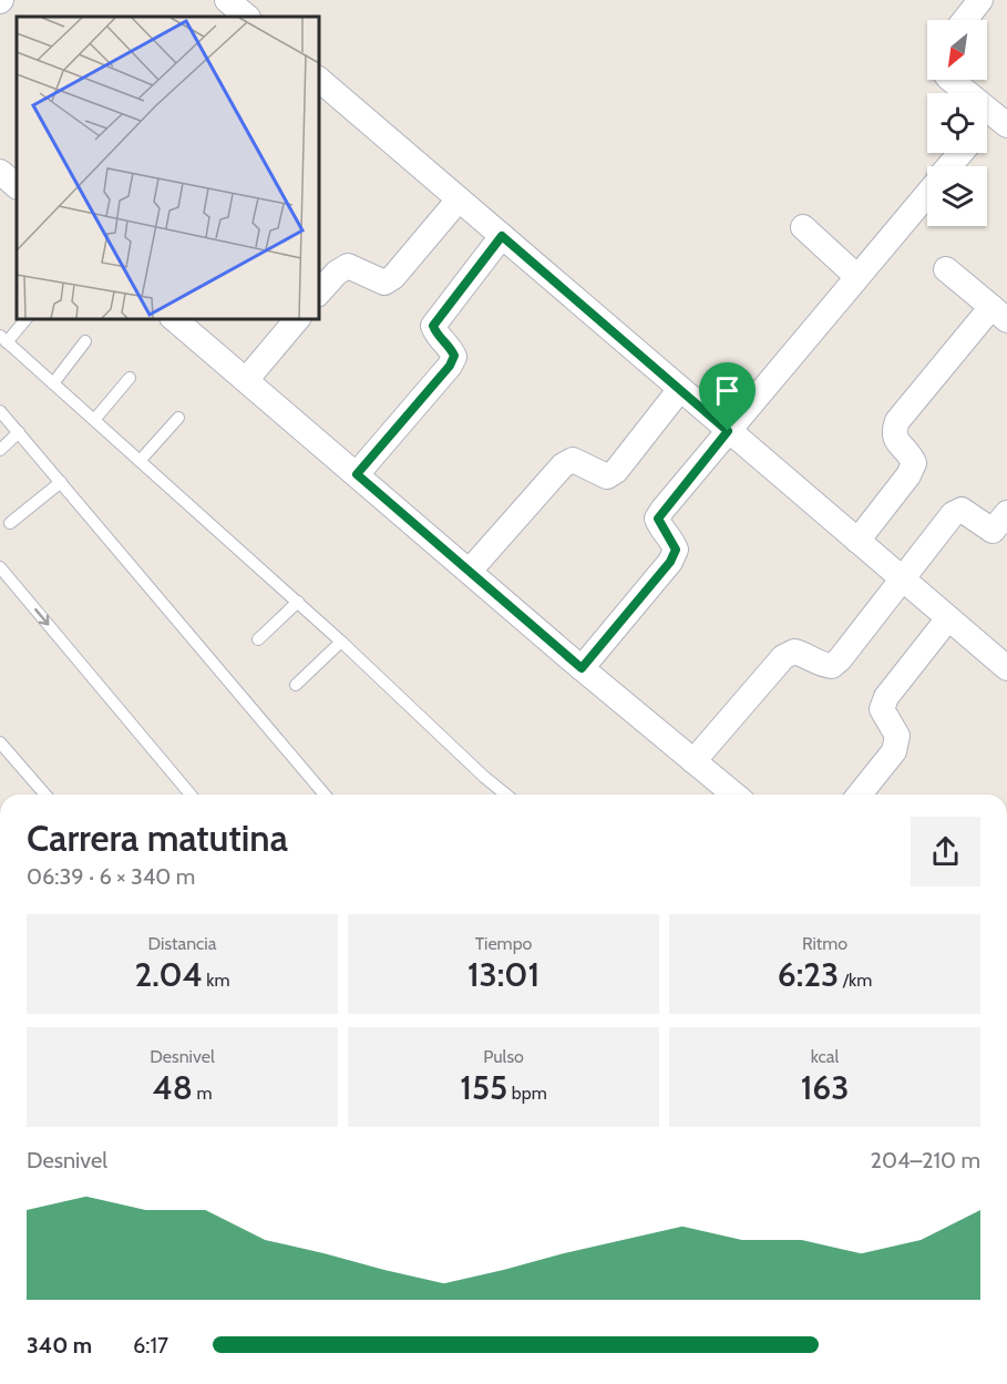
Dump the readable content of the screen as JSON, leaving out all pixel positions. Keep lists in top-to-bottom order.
{
  "north": "bottom left",
  "page": {
    "heading": ["Carrera matutina", "06:39 · 6 × 340 m"],
    "stats": [
      ["Distancia", "2.04 km"],
      ["Tiempo", "13:01"],
      ["Ritmo", "6:23 /km"],
      ["Desnivel", "48 m"],
      ["Pulso", "155 bpm"],
      ["kcal", "163"]
    ],
    "chart": ["Desnivel", "204–210 m"],
    "list": [
      {
        "name": "340 m",
        "note": "6:17"
      }
    ]
  }
}
